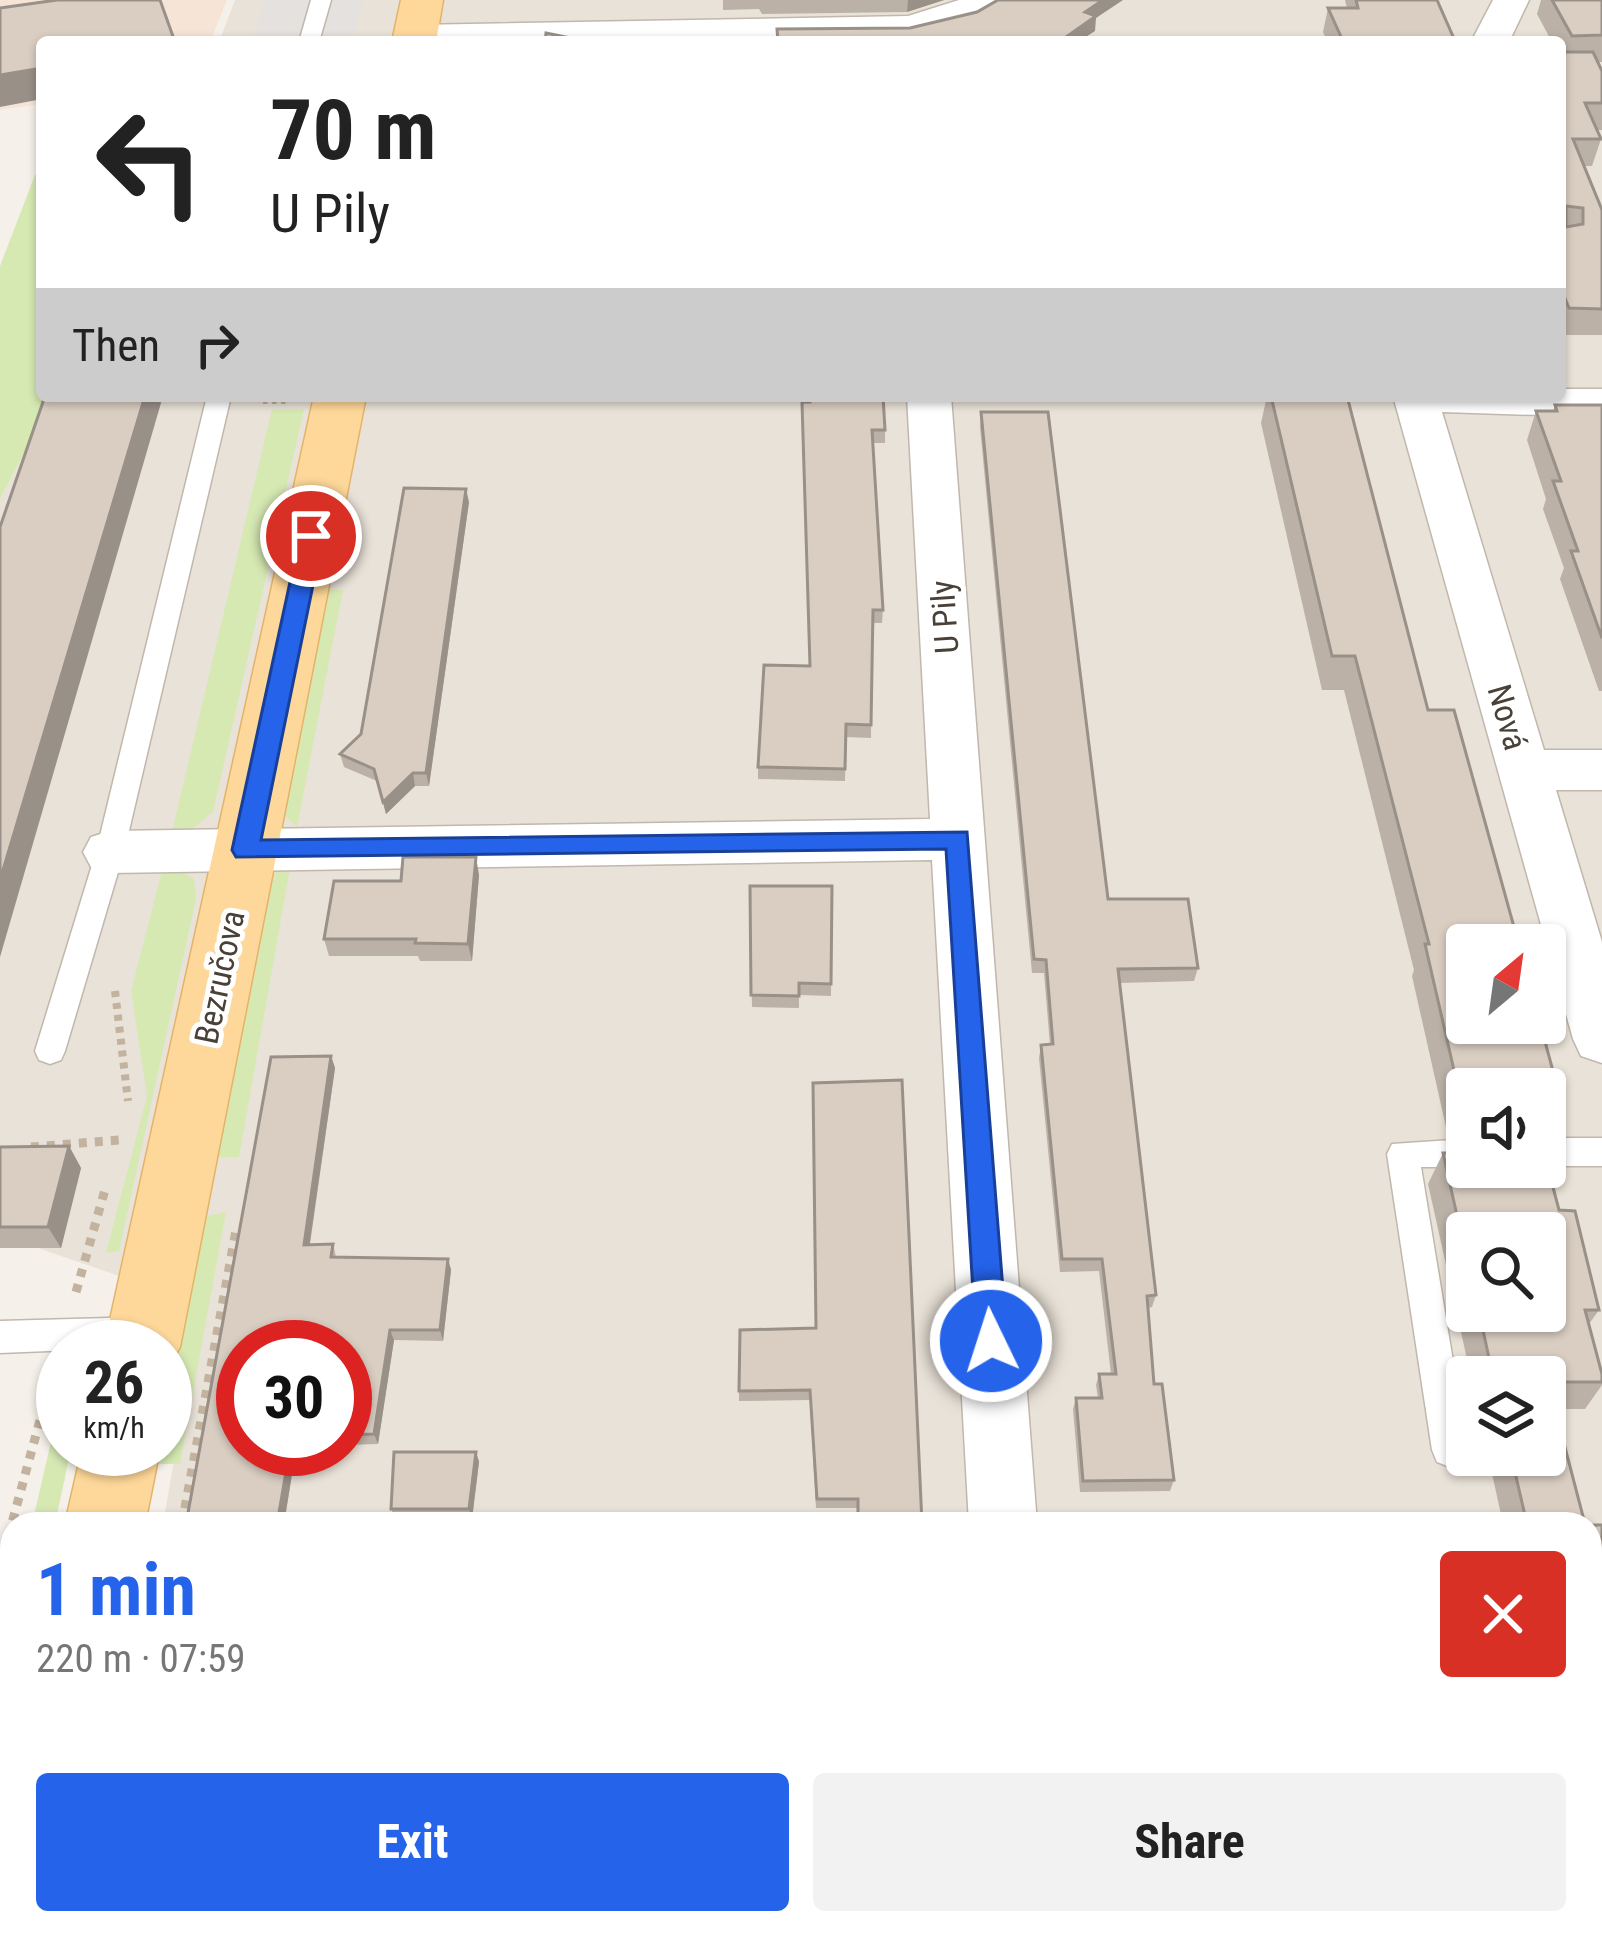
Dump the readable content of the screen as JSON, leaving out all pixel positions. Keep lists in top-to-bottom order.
{
  "streets": {
    "main road": ["Bezručova"],
    "street": ["U Pily", "Nová"]
  },
  "north": "top right",
  "page": {
    "turn": ["70 m", "U Pily"],
    "then": "Then",
    "speed": "26 km/h",
    "limit": "30",
    "heading": ["1 min", "220 m · 07:59"],
    "buttons": ["Exit", "Share"]
  }
}
